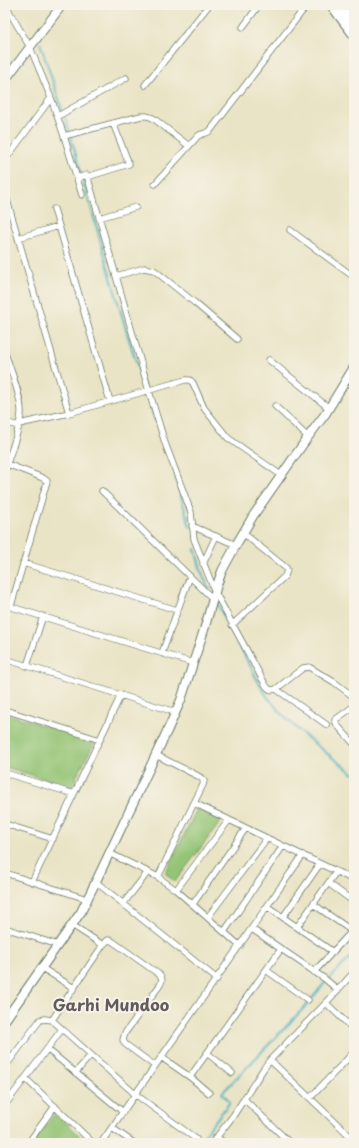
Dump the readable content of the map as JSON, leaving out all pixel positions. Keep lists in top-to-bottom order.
{
  "districts": ["Garhi Mundoo"]
}
